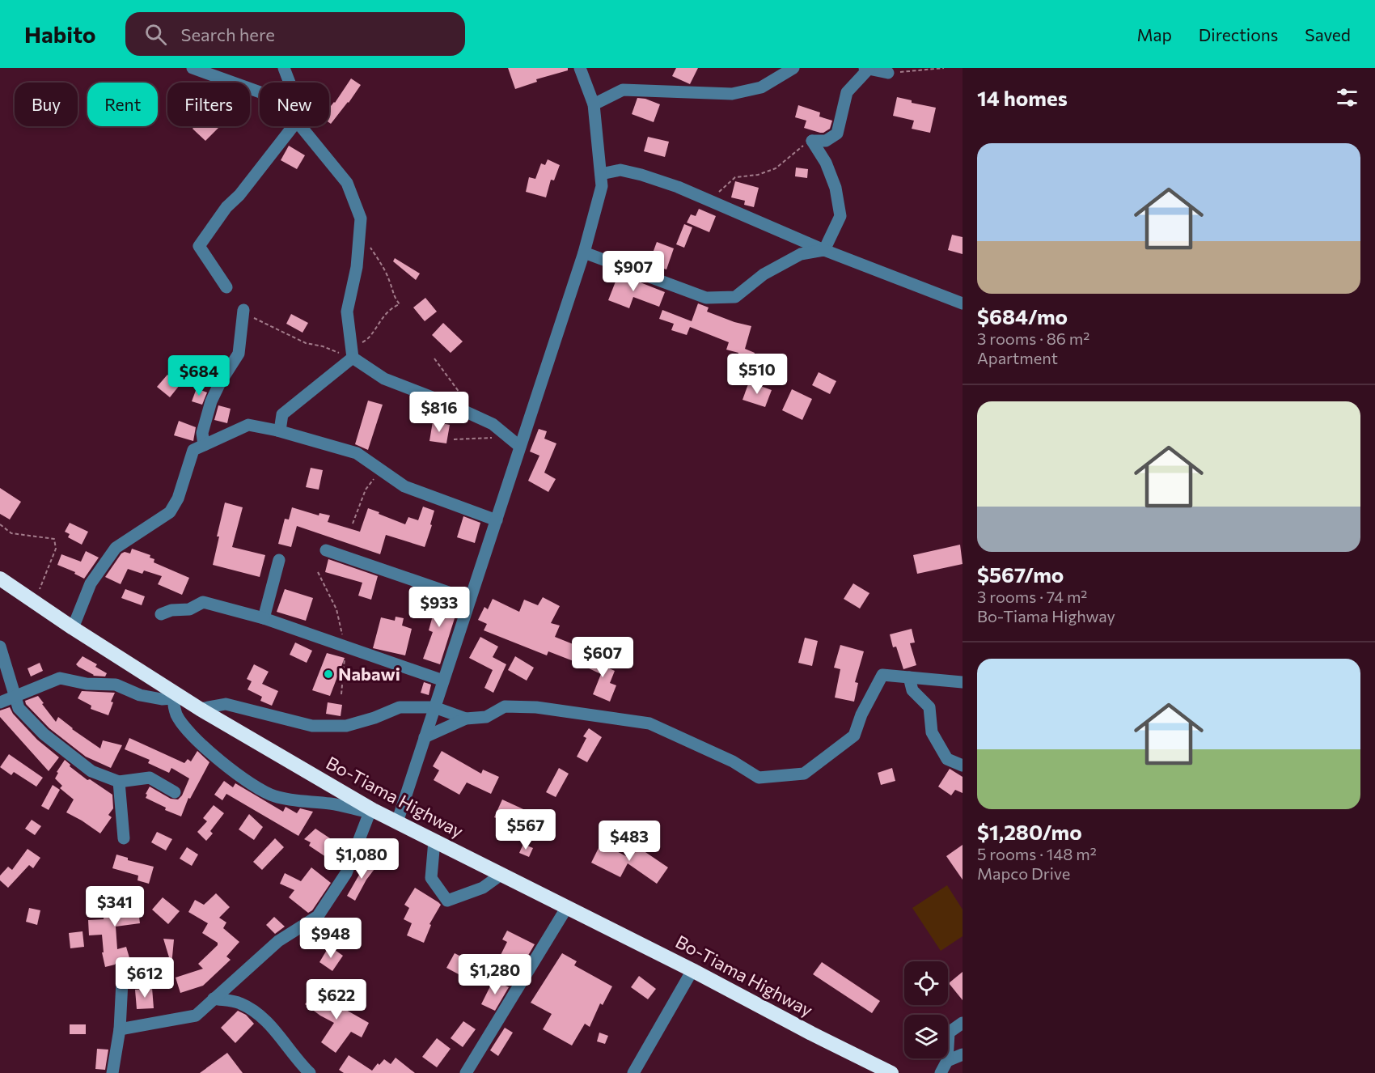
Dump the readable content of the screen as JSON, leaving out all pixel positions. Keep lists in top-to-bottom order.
{
  "streets": {
    "highway": ["Bo-Tiama Highway"]
  },
  "places": ["Nabawi"],
  "page": {
    "header": "Habito",
    "search": "Search here",
    "nav": ["Map", "Directions", "Saved"],
    "heading": "14 homes",
    "chip": [
      "Buy",
      "Rent",
      "Filters",
      "New"
    ],
    "list": [
      {
        "name": "$684/mo",
        "note": "3 rooms · 86 m² · Apartment"
      },
      {
        "name": "$567/mo",
        "note": "3 rooms · 74 m² · Bo-Tiama Highway"
      },
      {
        "name": "$1,280/mo",
        "note": "5 rooms · 148 m² · Mapco Drive"
      }
    ],
    "price": [
      "$907",
      "$510",
      "$684",
      "$816",
      "$933",
      "$607",
      "$567",
      "$483",
      "$1,080",
      "$341",
      "$948",
      "$1,280",
      "$612",
      "$622"
    ]
  }
}
